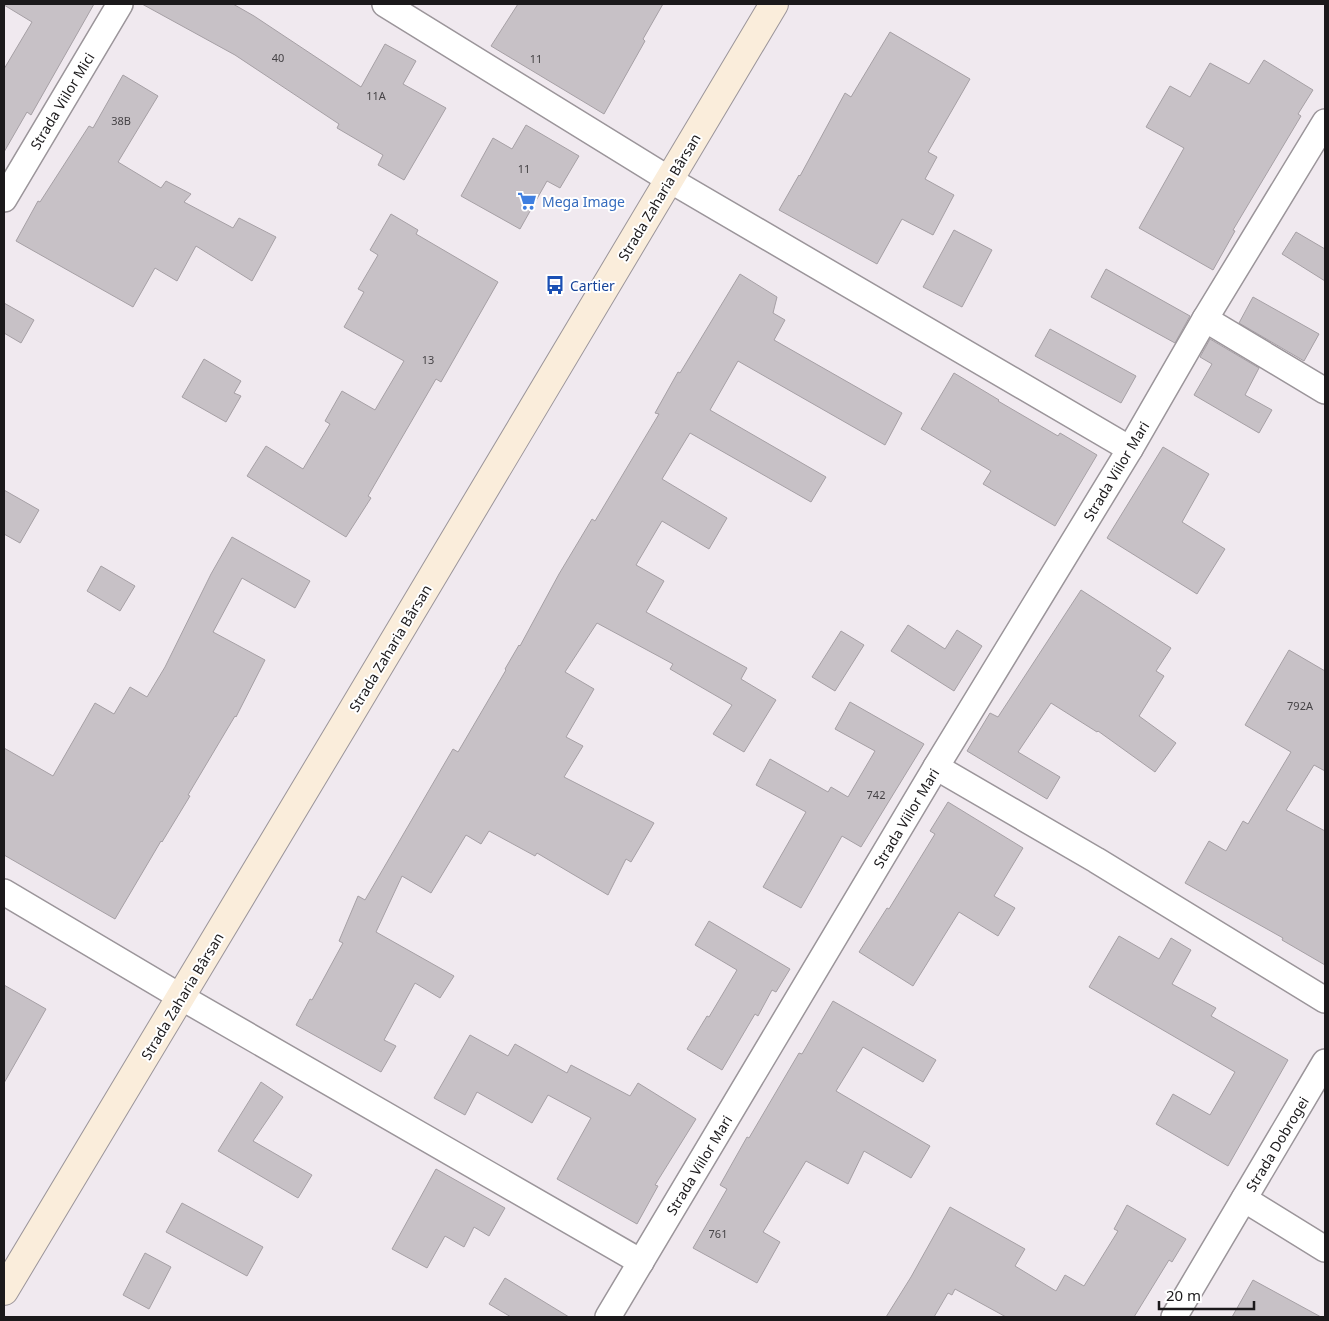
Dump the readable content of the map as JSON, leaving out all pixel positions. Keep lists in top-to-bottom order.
{
  "streets": {
    "main road": ["Strada Zaharia Bârsan"],
    "street": ["Strada Viilor Mici", "Strada Viilor Mari", "Strada Dobrogei"]
  },
  "places": {
    "supermarket": ["Mega Image"],
    "bus stop": ["Cartier"]
  },
  "house_numbers": [
    "40",
    "11",
    "11A",
    "38B",
    "11",
    "13",
    "792A",
    "742",
    "761"
  ],
  "scale_bar": "20 m"
}
